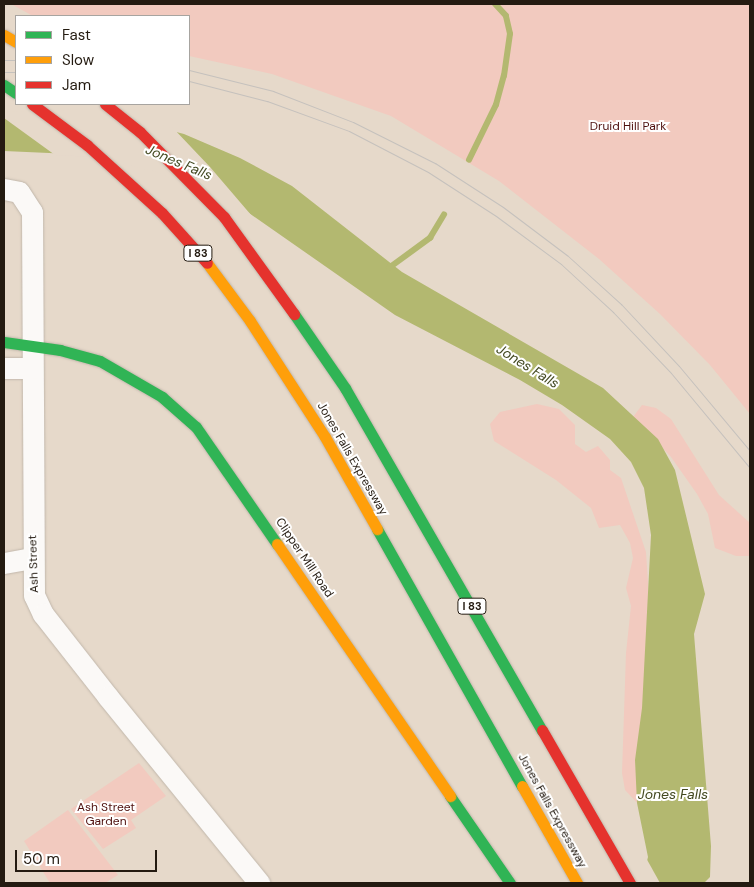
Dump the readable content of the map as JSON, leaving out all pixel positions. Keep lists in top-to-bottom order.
{
  "streets": {
    "main road": ["I 83", "Jones Falls Expressway", "Clipper Mill Road"],
    "street": ["Ash Street"]
  },
  "crossings": [
    ["Clipper Mill Road", "Ash Street"]
  ],
  "water": ["Jones Falls"],
  "parks": ["Druid Hill Park", "Ash Street Garden"],
  "legend": ["Fast", "Slow", "Jam"],
  "scale_bar": "50 m"
}
